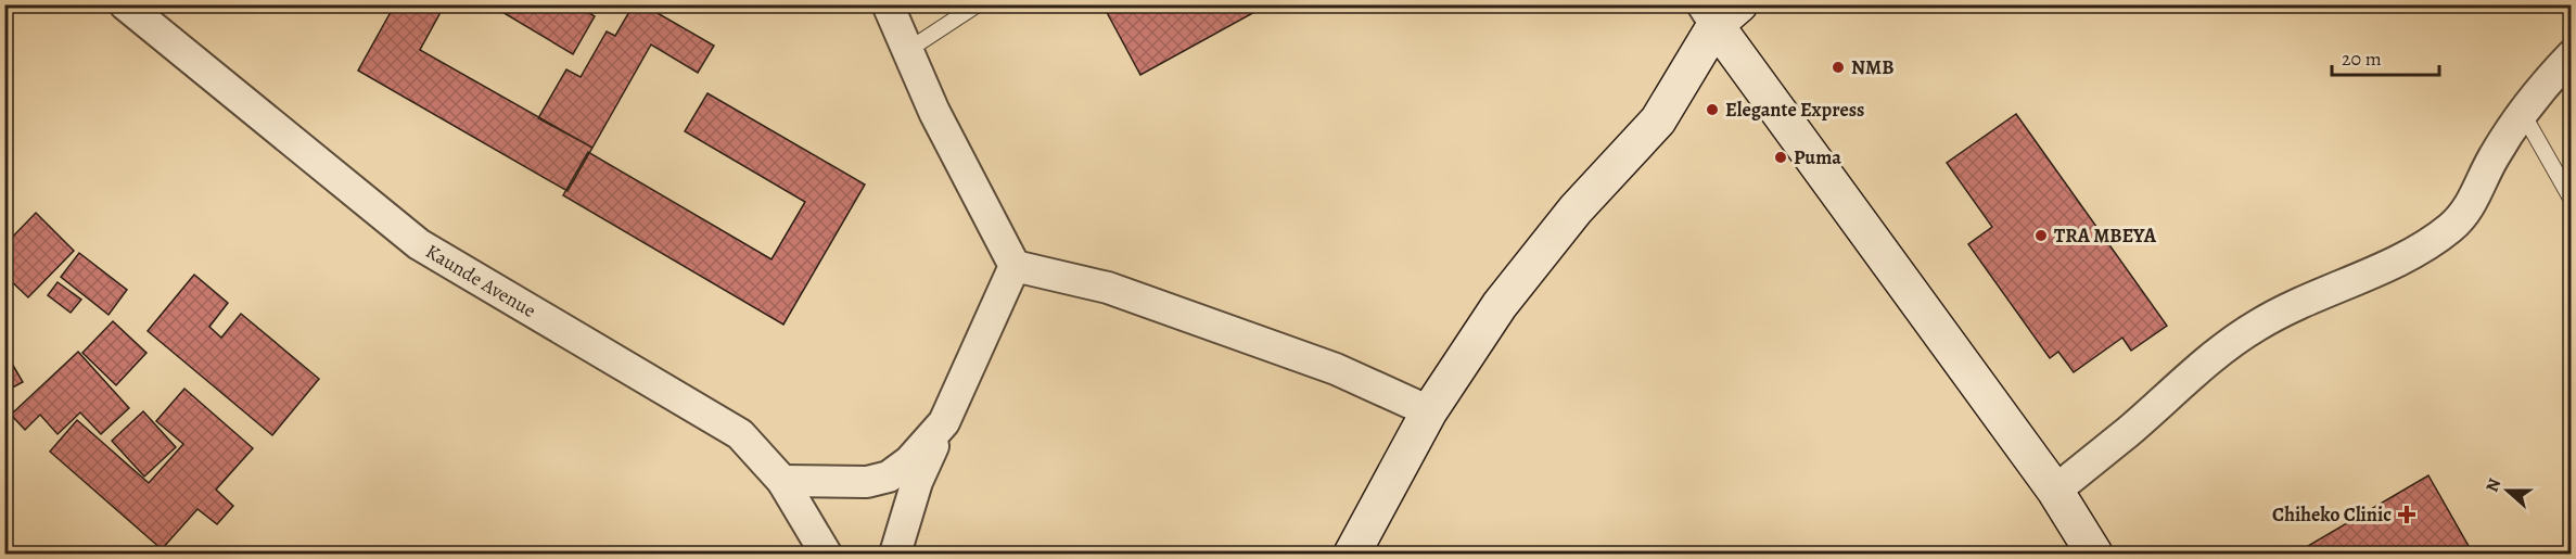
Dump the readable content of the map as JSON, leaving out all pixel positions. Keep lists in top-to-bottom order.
{
  "streets": {
    "street": ["Kaunde Avenue"]
  },
  "places": {
    "other": [
      "NMB",
      "Elegante Express",
      "Puma",
      "TRA MBEYA"
    ],
    "health": ["Chiheko Clinic"]
  },
  "scale_bar": "20 m",
  "north": "left"
}
